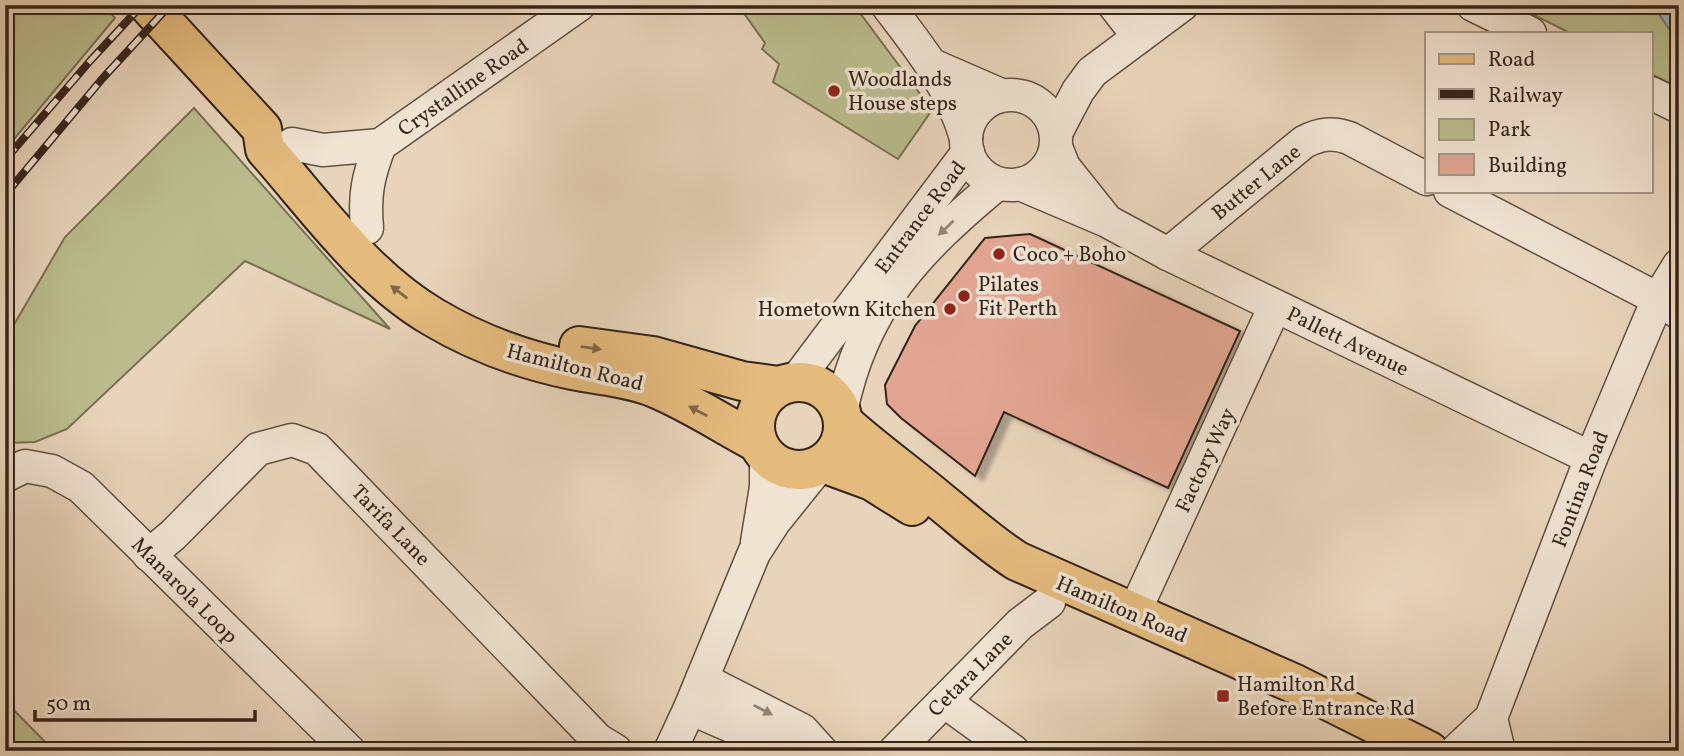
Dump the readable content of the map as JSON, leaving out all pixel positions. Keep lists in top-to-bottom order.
{
  "streets": {
    "main road": ["Hamilton Road"],
    "street": [
      "Crystalline Road",
      "Butter Lane",
      "Entrance Road",
      "Pallett Avenue",
      "Factory Way",
      "Fontina Road",
      "Tarifa Lane",
      "Manarola Loop",
      "Cetara Lane"
    ]
  },
  "crossings": [
    ["Crystalline Road", "Hamilton Road"],
    ["Butter Lane", "Pallett Avenue"],
    ["Entrance Road", "Pallett Avenue"],
    ["Entrance Road", "Hamilton Road"],
    ["Pallett Avenue", "Factory Way"],
    ["Pallett Avenue", "Fontina Road"],
    ["Hamilton Road", "Factory Way"],
    ["Hamilton Road", "Cetara Lane"],
    ["Tarifa Lane", "Manarola Loop"]
  ],
  "places": {
    "other": [
      "Woodlands House steps",
      "Coco + Boho",
      "Pilates Fit Perth",
      "Hometown Kitchen"
    ],
    "transit": ["Hamilton Rd Before Entrance Rd"]
  },
  "legend": [
    "Road",
    "Railway",
    "Park",
    "Building"
  ],
  "scale_bar": "50 m"
}
